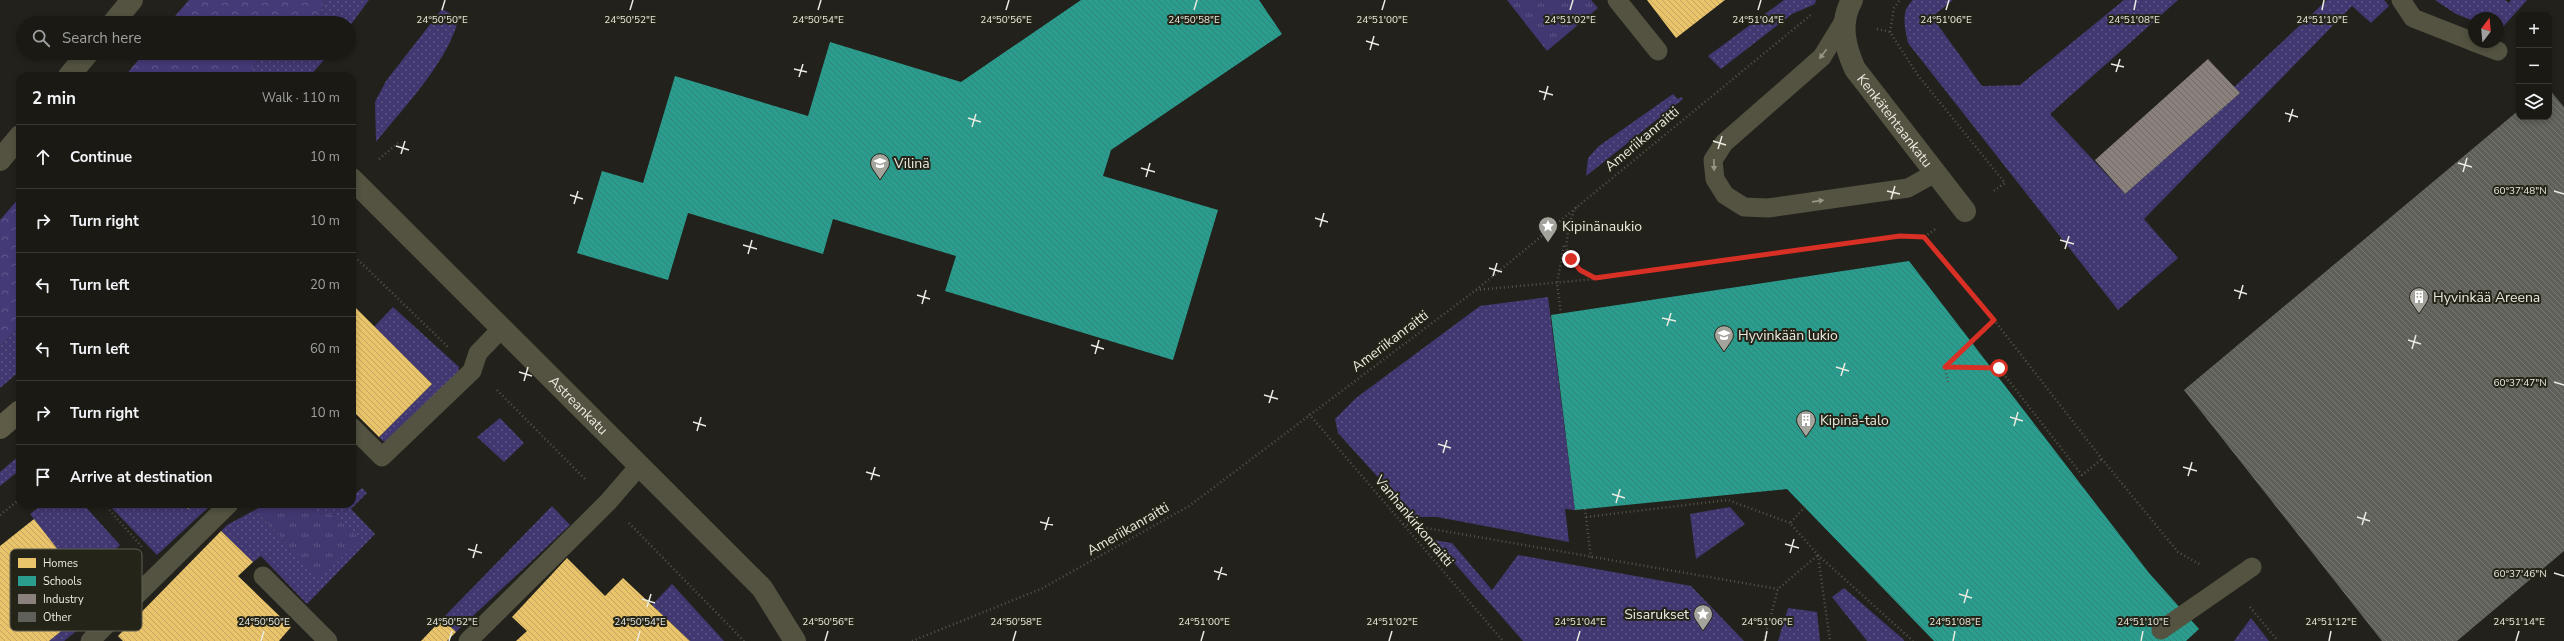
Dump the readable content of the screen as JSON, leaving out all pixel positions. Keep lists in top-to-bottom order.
{
  "streets": {
    "street": ["Kenkätehtaankatu", "Astreankatu"],
    "path": ["Ameriikanraitti", "Vanhankirkonraitti"]
  },
  "crossings": [
    ["Kenkätehtaankatu", "Ameriikanraitti"],
    ["Ameriikanraitti", "Vanhankirkonraitti"]
  ],
  "places": {
    "school or university": ["Vilinä", "Hyvinkään lukio"],
    "place": ["Kipinänaukio", "Sisarukset"],
    "building": ["Hyvinkää Areena", "Kipinä-talo"]
  },
  "legend": [
    "Homes",
    "Schools",
    "Industry",
    "Other"
  ],
  "north": "top",
  "page": {
    "map_buttons": ["+", "−"],
    "search": "Search here",
    "heading": ["2 min", "Walk · 110 m"],
    "list": [
      ["Continue", "10 m"],
      ["Turn right", "10 m"],
      ["Turn left", "20 m"],
      ["Turn left", "60 m"],
      ["Turn right", "10 m"],
      "Arrive at destination"
    ]
  },
  "coordinates": [
    "24°50'50\"E",
    "24°50'52\"E",
    "24°50'54\"E",
    "24°50'56\"E",
    "24°50'58\"E",
    "24°51'00\"E",
    "24°51'02\"E",
    "24°51'04\"E",
    "24°51'06\"E",
    "24°51'08\"E",
    "24°51'10\"E",
    "60°37'48\"N",
    "60°37'47\"N",
    "60°37'46\"N",
    "24°51'12\"E",
    "24°51'14\"E"
  ]
}
